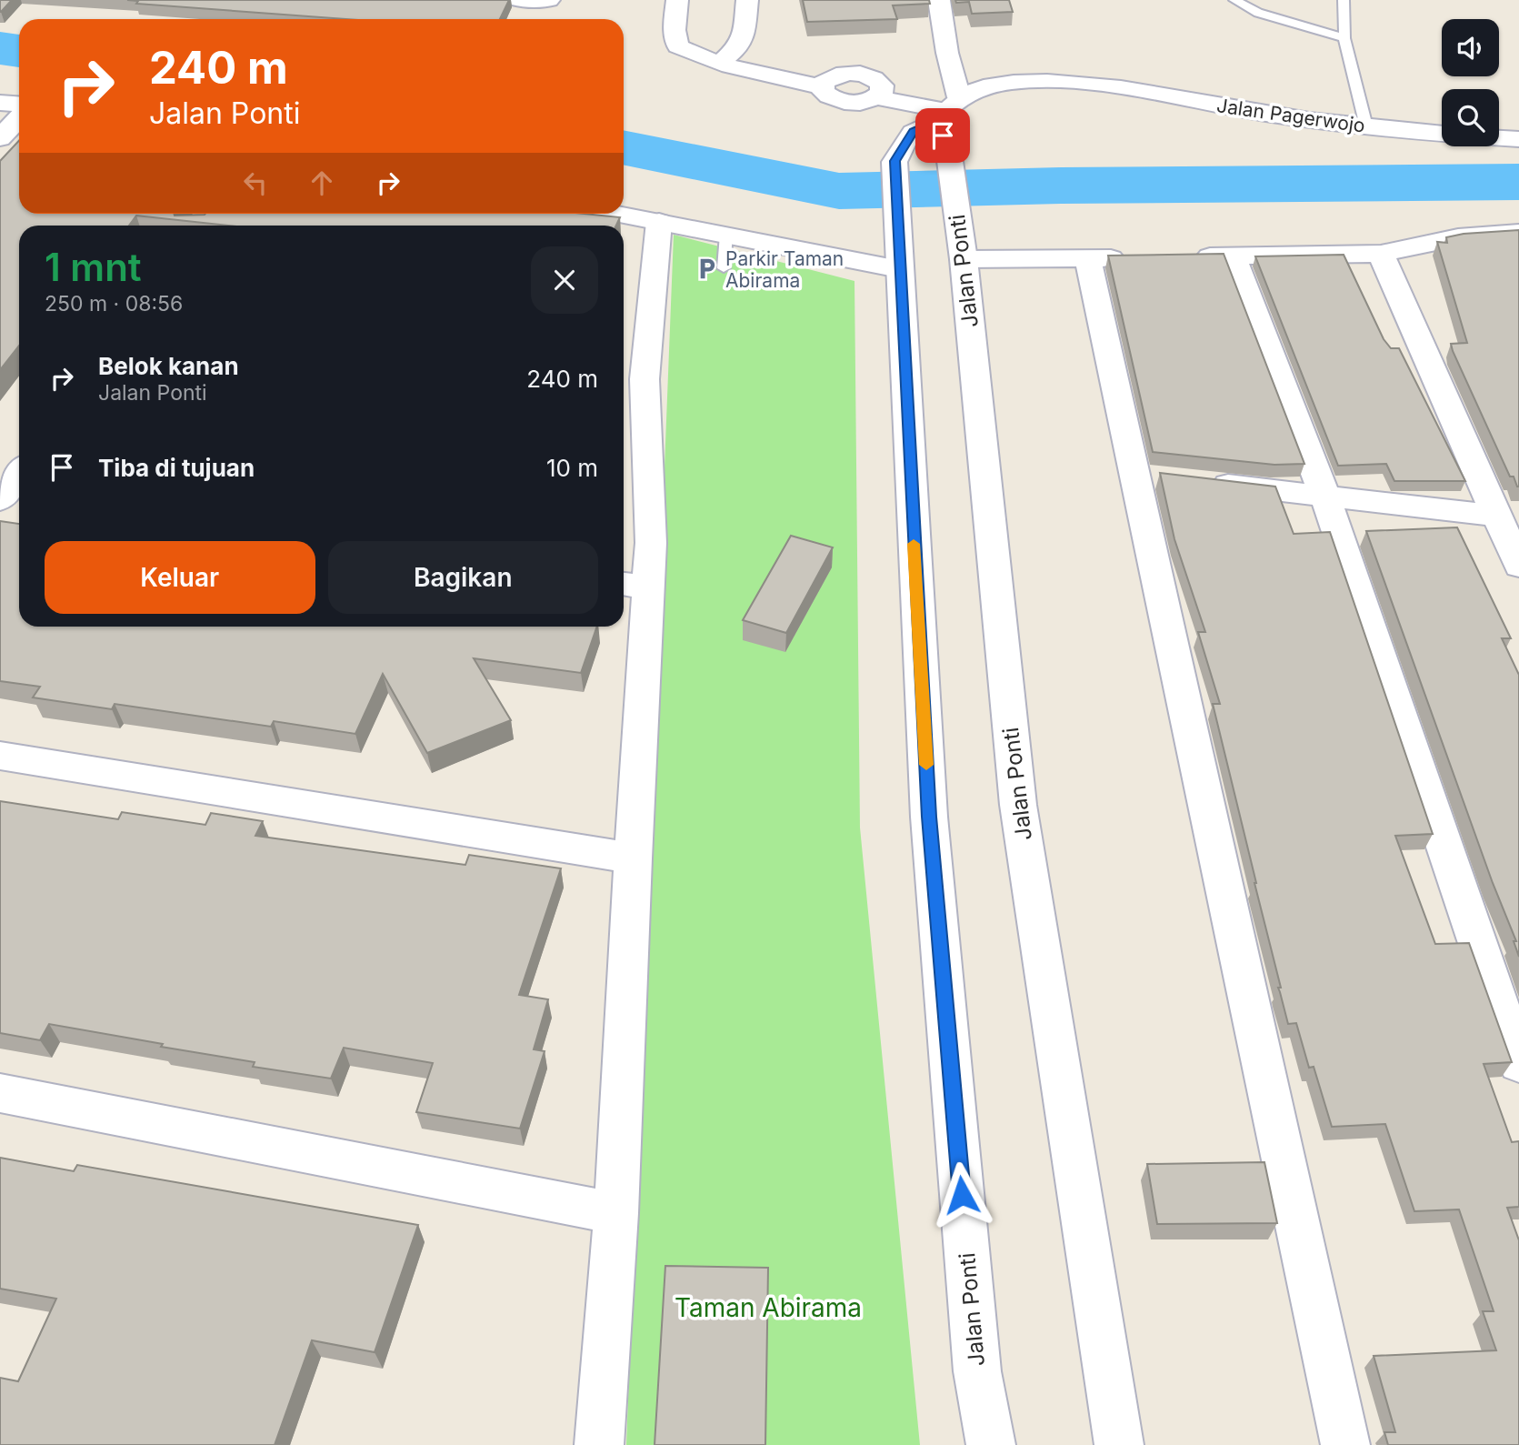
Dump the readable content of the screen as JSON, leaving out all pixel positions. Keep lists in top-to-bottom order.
{
  "streets": {
    "street": ["Jalan Pagerwojo", "Jalan Ponti"]
  },
  "crossings": [
    ["Jalan Pagerwojo", "Jalan Ponti"]
  ],
  "parks": ["Taman Abirama"],
  "places": {
    "parking": ["Parkir Taman Abirama"]
  },
  "page": {
    "turn": ["240 m", "Jalan Ponti"],
    "heading": ["1 mnt", "250 m · 08:56"],
    "list": [
      {
        "name": "Belok kanan",
        "note": "Jalan Ponti",
        "value": "240 m"
      },
      {
        "name": "Tiba di tujuan",
        "value": "10 m"
      }
    ],
    "buttons": ["Keluar", "Bagikan"]
  }
}
